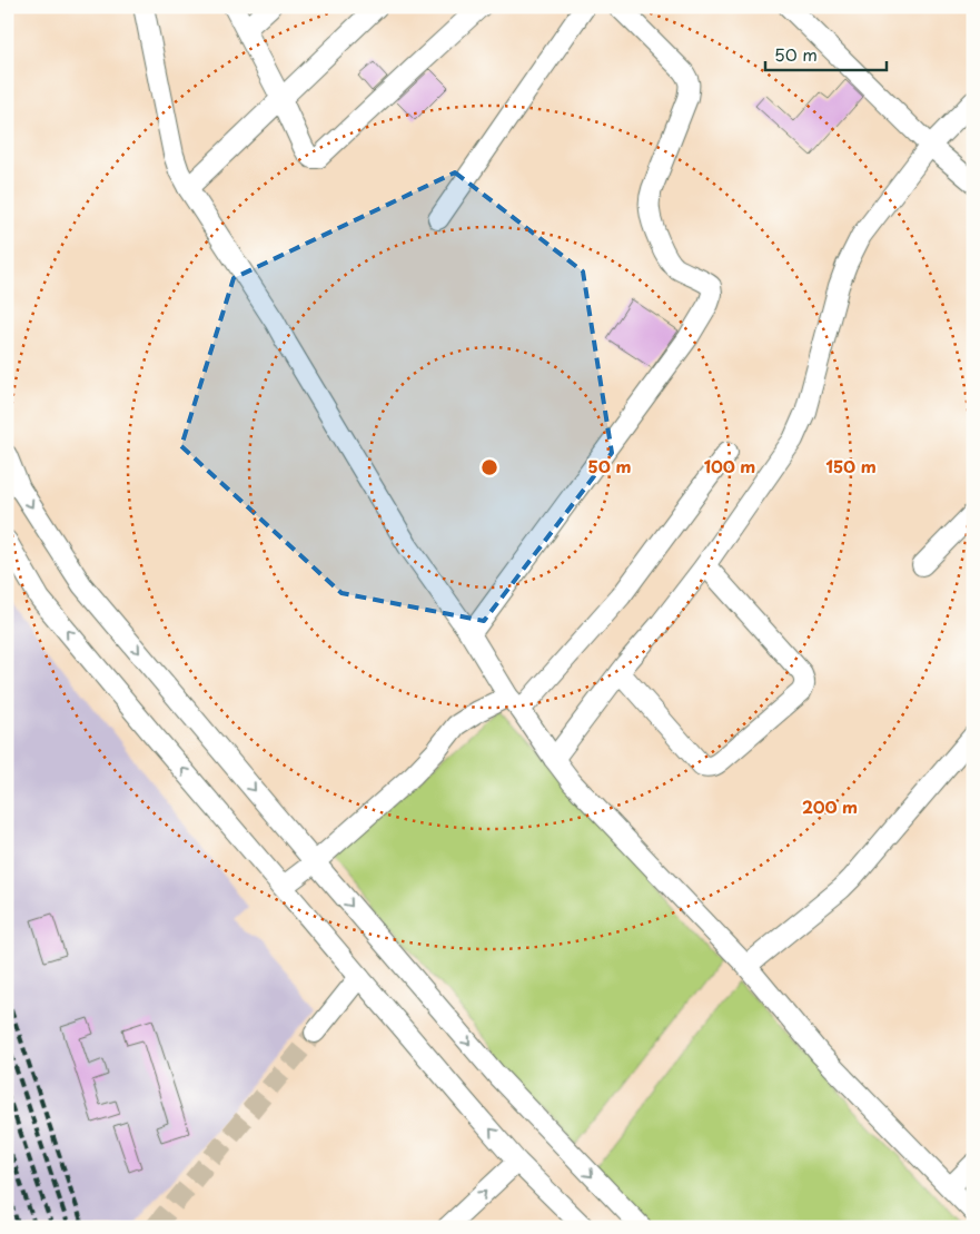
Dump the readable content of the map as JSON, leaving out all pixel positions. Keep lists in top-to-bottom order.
{
  "scale_bar": "50 m",
  "rings": [
    "50 m",
    "100 m",
    "150 m",
    "200 m"
  ]
}
